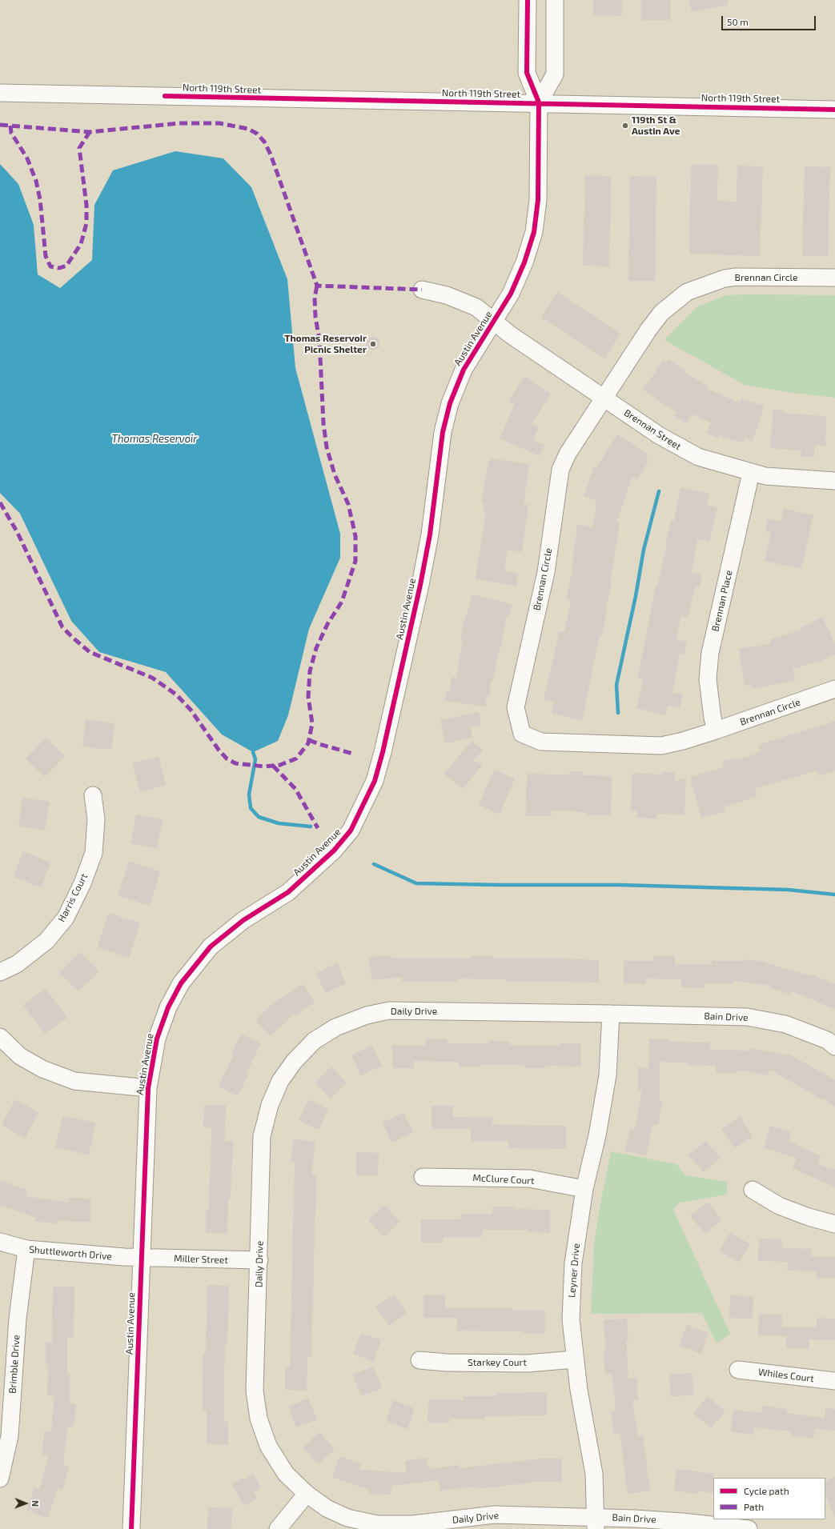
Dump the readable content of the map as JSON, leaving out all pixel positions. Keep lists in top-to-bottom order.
{
  "streets": {
    "street": [
      "North 119th Street",
      "Brennan Circle",
      "Austin Avenue",
      "Brennan Street",
      "Brennan Place",
      "Harris Court",
      "Daily Drive",
      "Bain Drive",
      "McClure Court",
      "Shuttleworth Drive",
      "Miller Street",
      "Leyner Drive",
      "Starkey Court",
      "Brimble Drive",
      "Whiles Court"
    ]
  },
  "crossings": [
    ["North 119th Street", "Austin Avenue"],
    ["Brennan Circle", "Brennan Street"],
    ["Brennan Circle", "Brennan Place"],
    ["Austin Avenue", "Brennan Street"],
    ["Austin Avenue", "Shuttleworth Drive"],
    ["Austin Avenue", "Miller Street"],
    ["Brennan Street", "Brennan Place"],
    ["Daily Drive", "Bain Drive"],
    ["Daily Drive", "Miller Street"],
    ["Daily Drive", "Leyner Drive"],
    ["Bain Drive", "Leyner Drive"],
    ["McClure Court", "Leyner Drive"],
    ["Shuttleworth Drive", "Miller Street"],
    ["Shuttleworth Drive", "Brimble Drive"],
    ["Leyner Drive", "Starkey Court"]
  ],
  "water": ["Thomas Reservoir"],
  "places": ["119th St & Austin Ave", "Thomas Reservoir Picnic Shelter"],
  "legend": ["Cycle path", "Path"],
  "scale_bar": "50 m",
  "north": "right"
}
